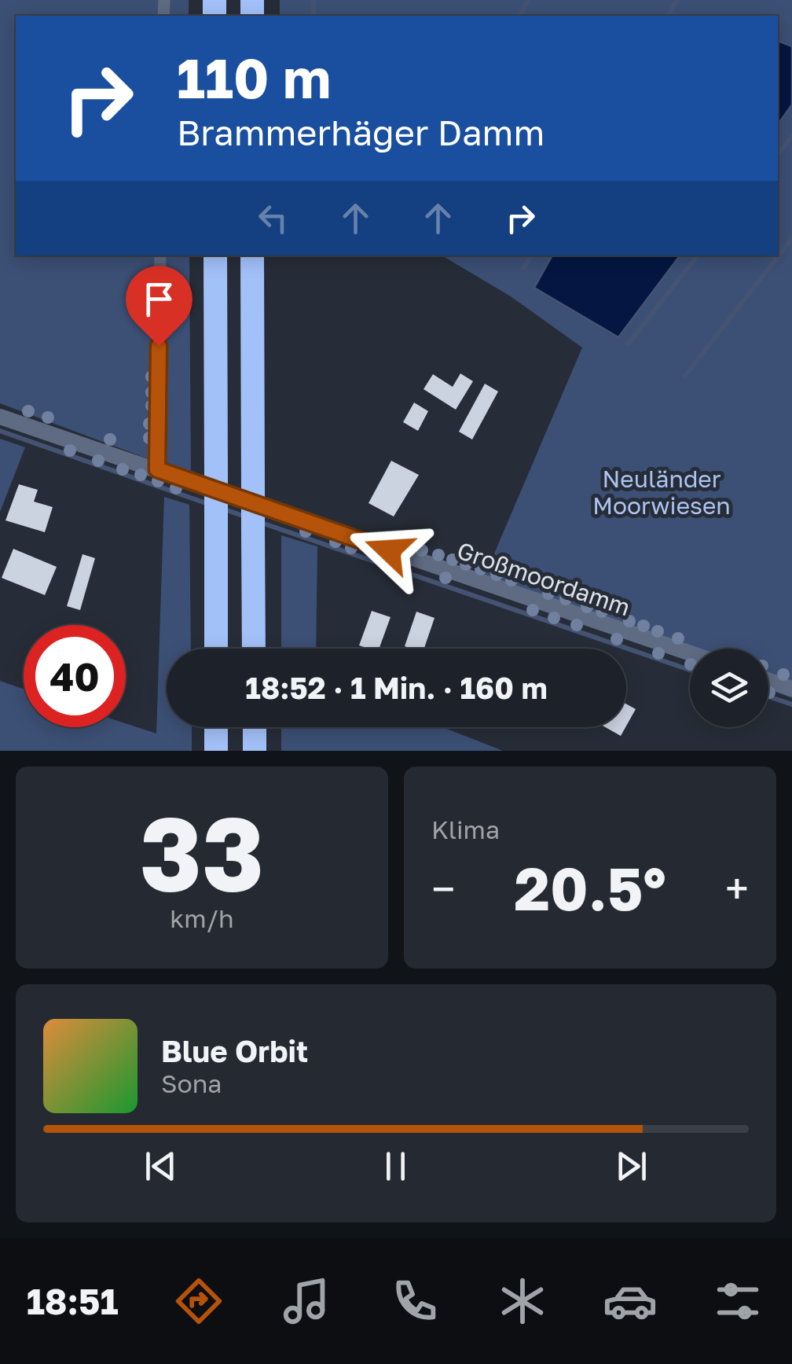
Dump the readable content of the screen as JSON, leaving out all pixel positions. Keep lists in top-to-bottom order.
{
  "streets": {
    "street": ["Großmoordamm"]
  },
  "parks": ["Neuländer Moorwiesen"],
  "page": {
    "turn": ["110 m", "Brammerhäger Damm"],
    "limit": "40",
    "trip": "18:52 · 1 Min. · 160 m",
    "tile": [
      ["33", "km/h"],
      "Klima"
    ],
    "heat": ["−", "20.5°", "+"],
    "song": ["Blue Orbit", "Sona"],
    "tabs": "18:51"
  }
}
